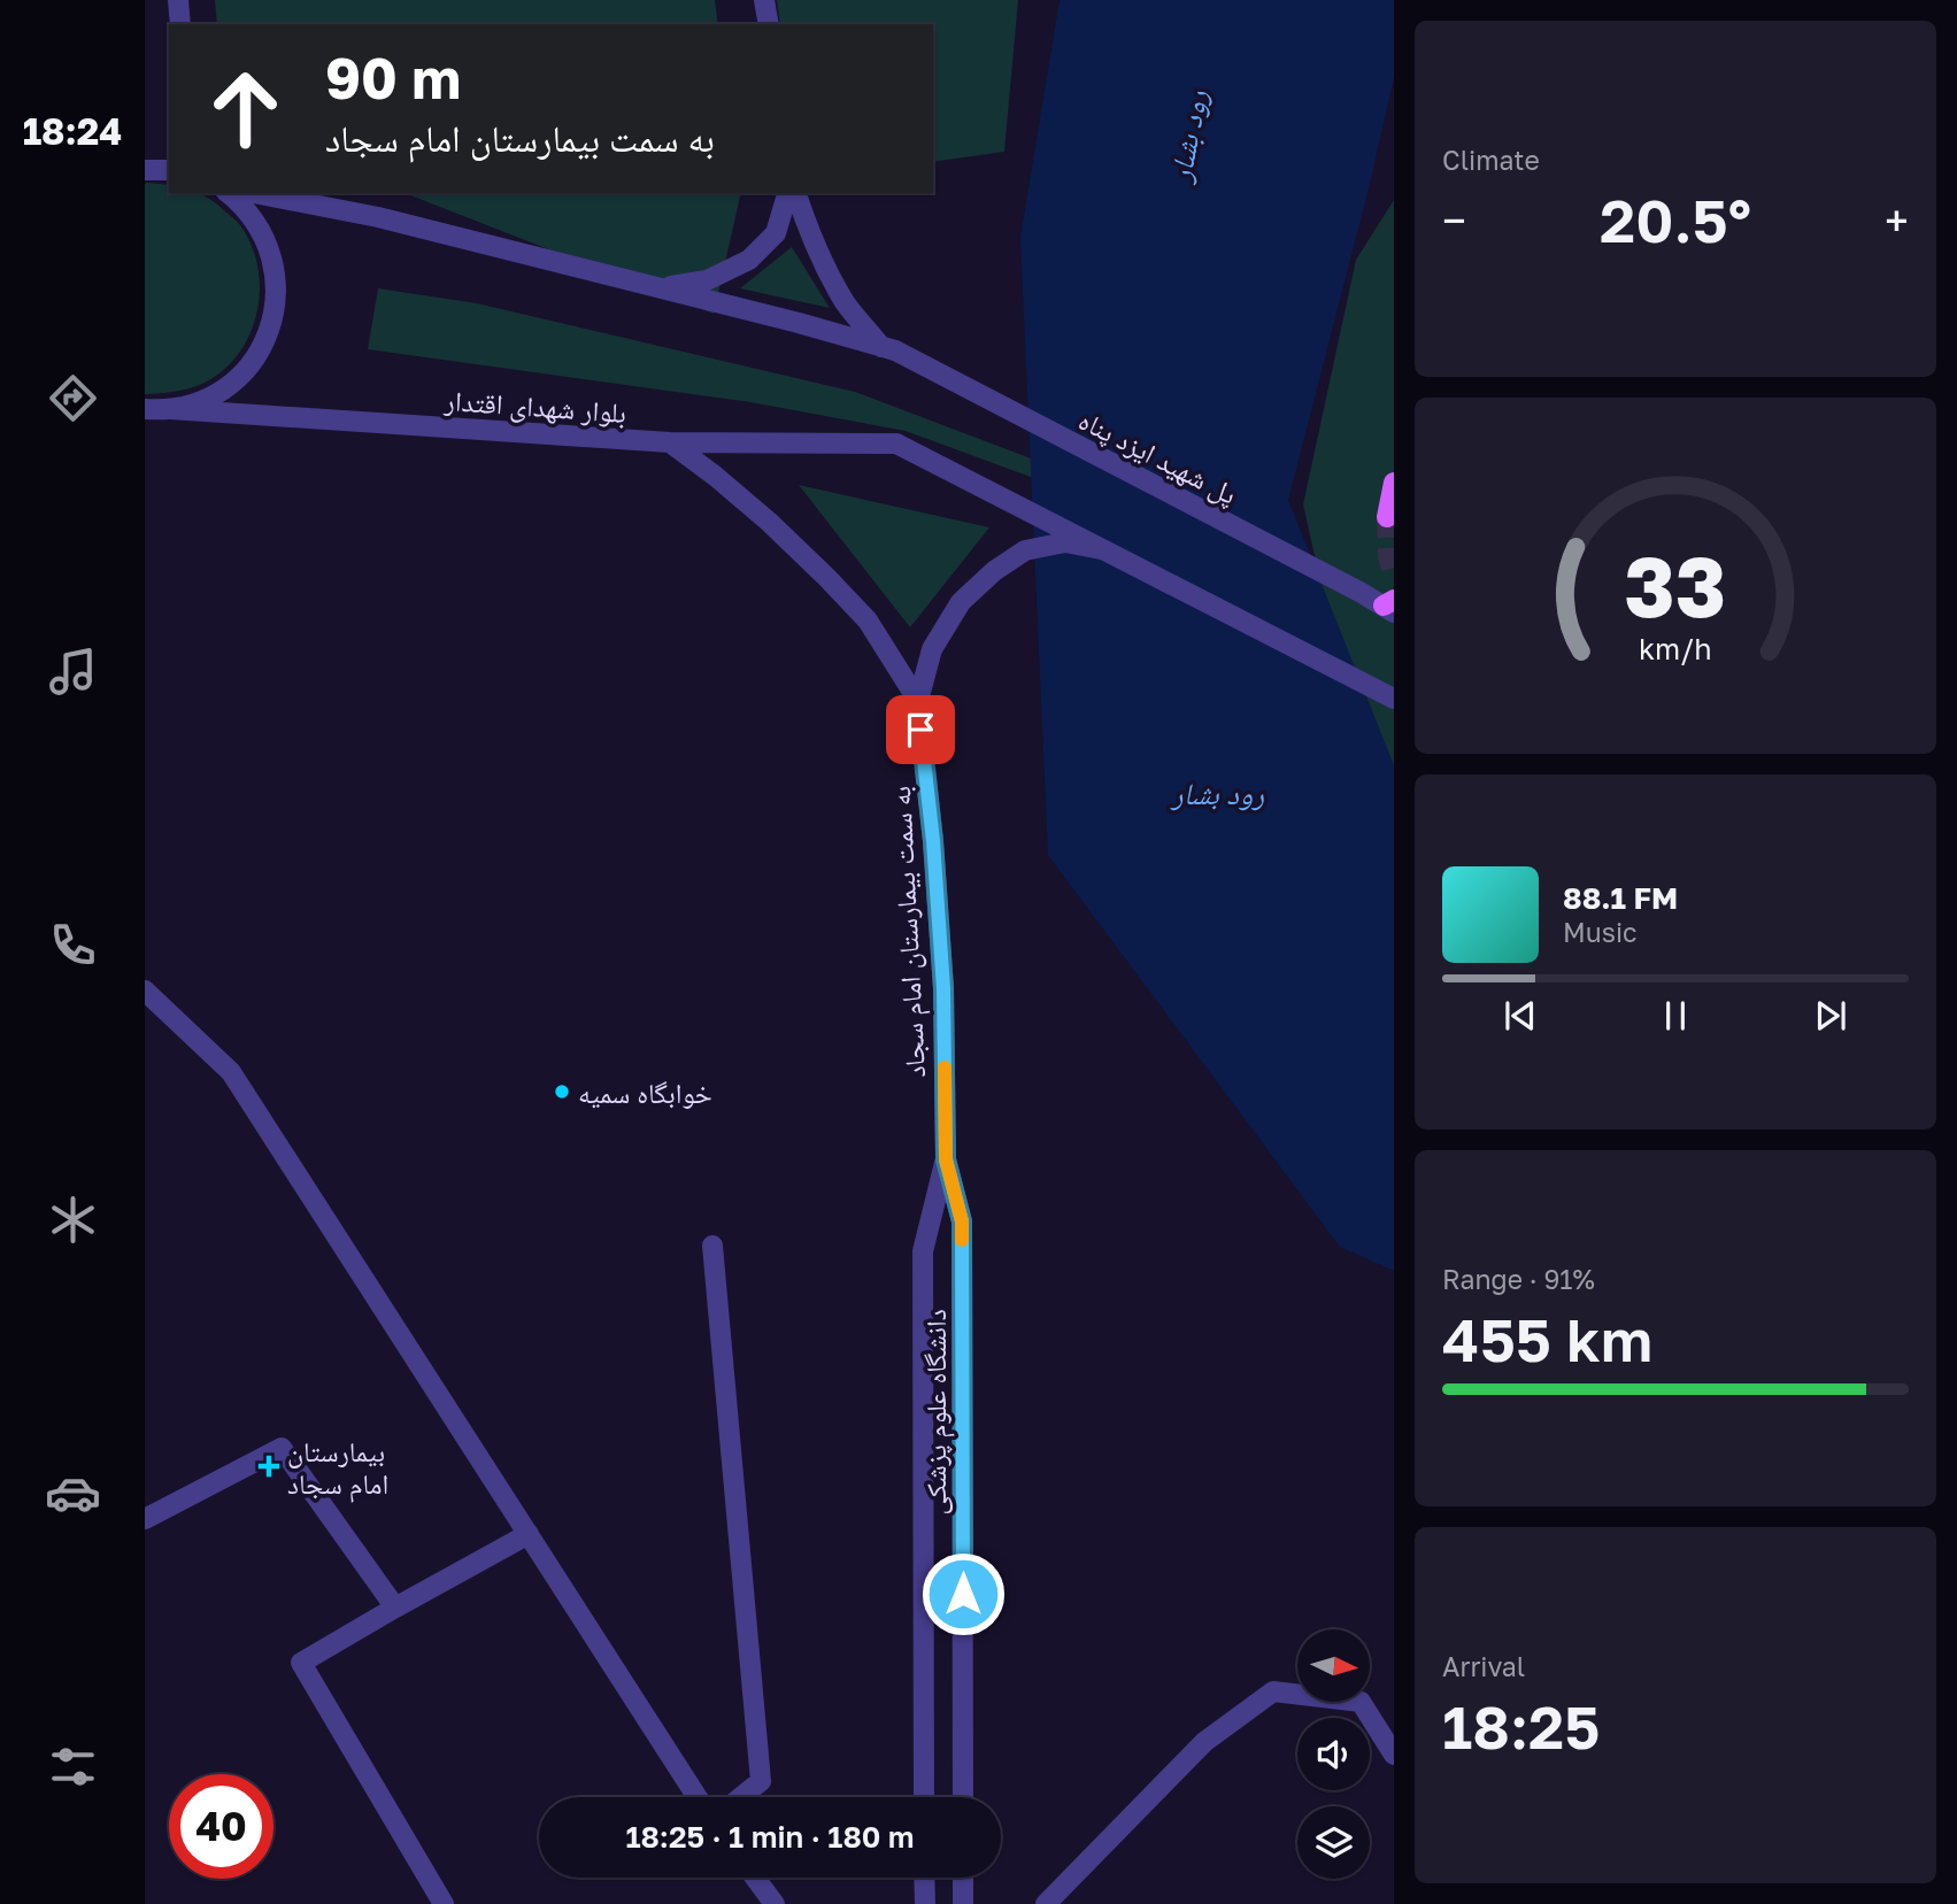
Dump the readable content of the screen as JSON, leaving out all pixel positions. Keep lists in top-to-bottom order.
{
  "streets": {
    "street": [
      "بلوار شهدای اقتدار",
      "پل شهید ایزد پناه",
      "به سمت بیمارستان امام سجاد",
      "دانشگاه علوم پزشکی"
    ]
  },
  "crossings": [
    ["به سمت بیمارستان امام سجاد", "دانشگاه علوم پزشکی"]
  ],
  "water": ["رود بشار"],
  "places": {
    "other": ["خوابگاه سمیه"],
    "health": ["بیمارستان امام سجاد"]
  },
  "north": "right",
  "page": {
    "tabs": "18:24",
    "tile": [
      "Climate",
      ["Range · 91%", "455 km"],
      ["Arrival", "18:25"]
    ],
    "turn": ["90 m", "به سمت بیمارستان امام سجاد"],
    "heat": ["−", "20.5°", "+"],
    "song": ["88.1 FM", "Music"],
    "limit": "40",
    "trip": "18:25 · 1 min · 180 m",
    "gauge": ["33", "km/h"]
  }
}
